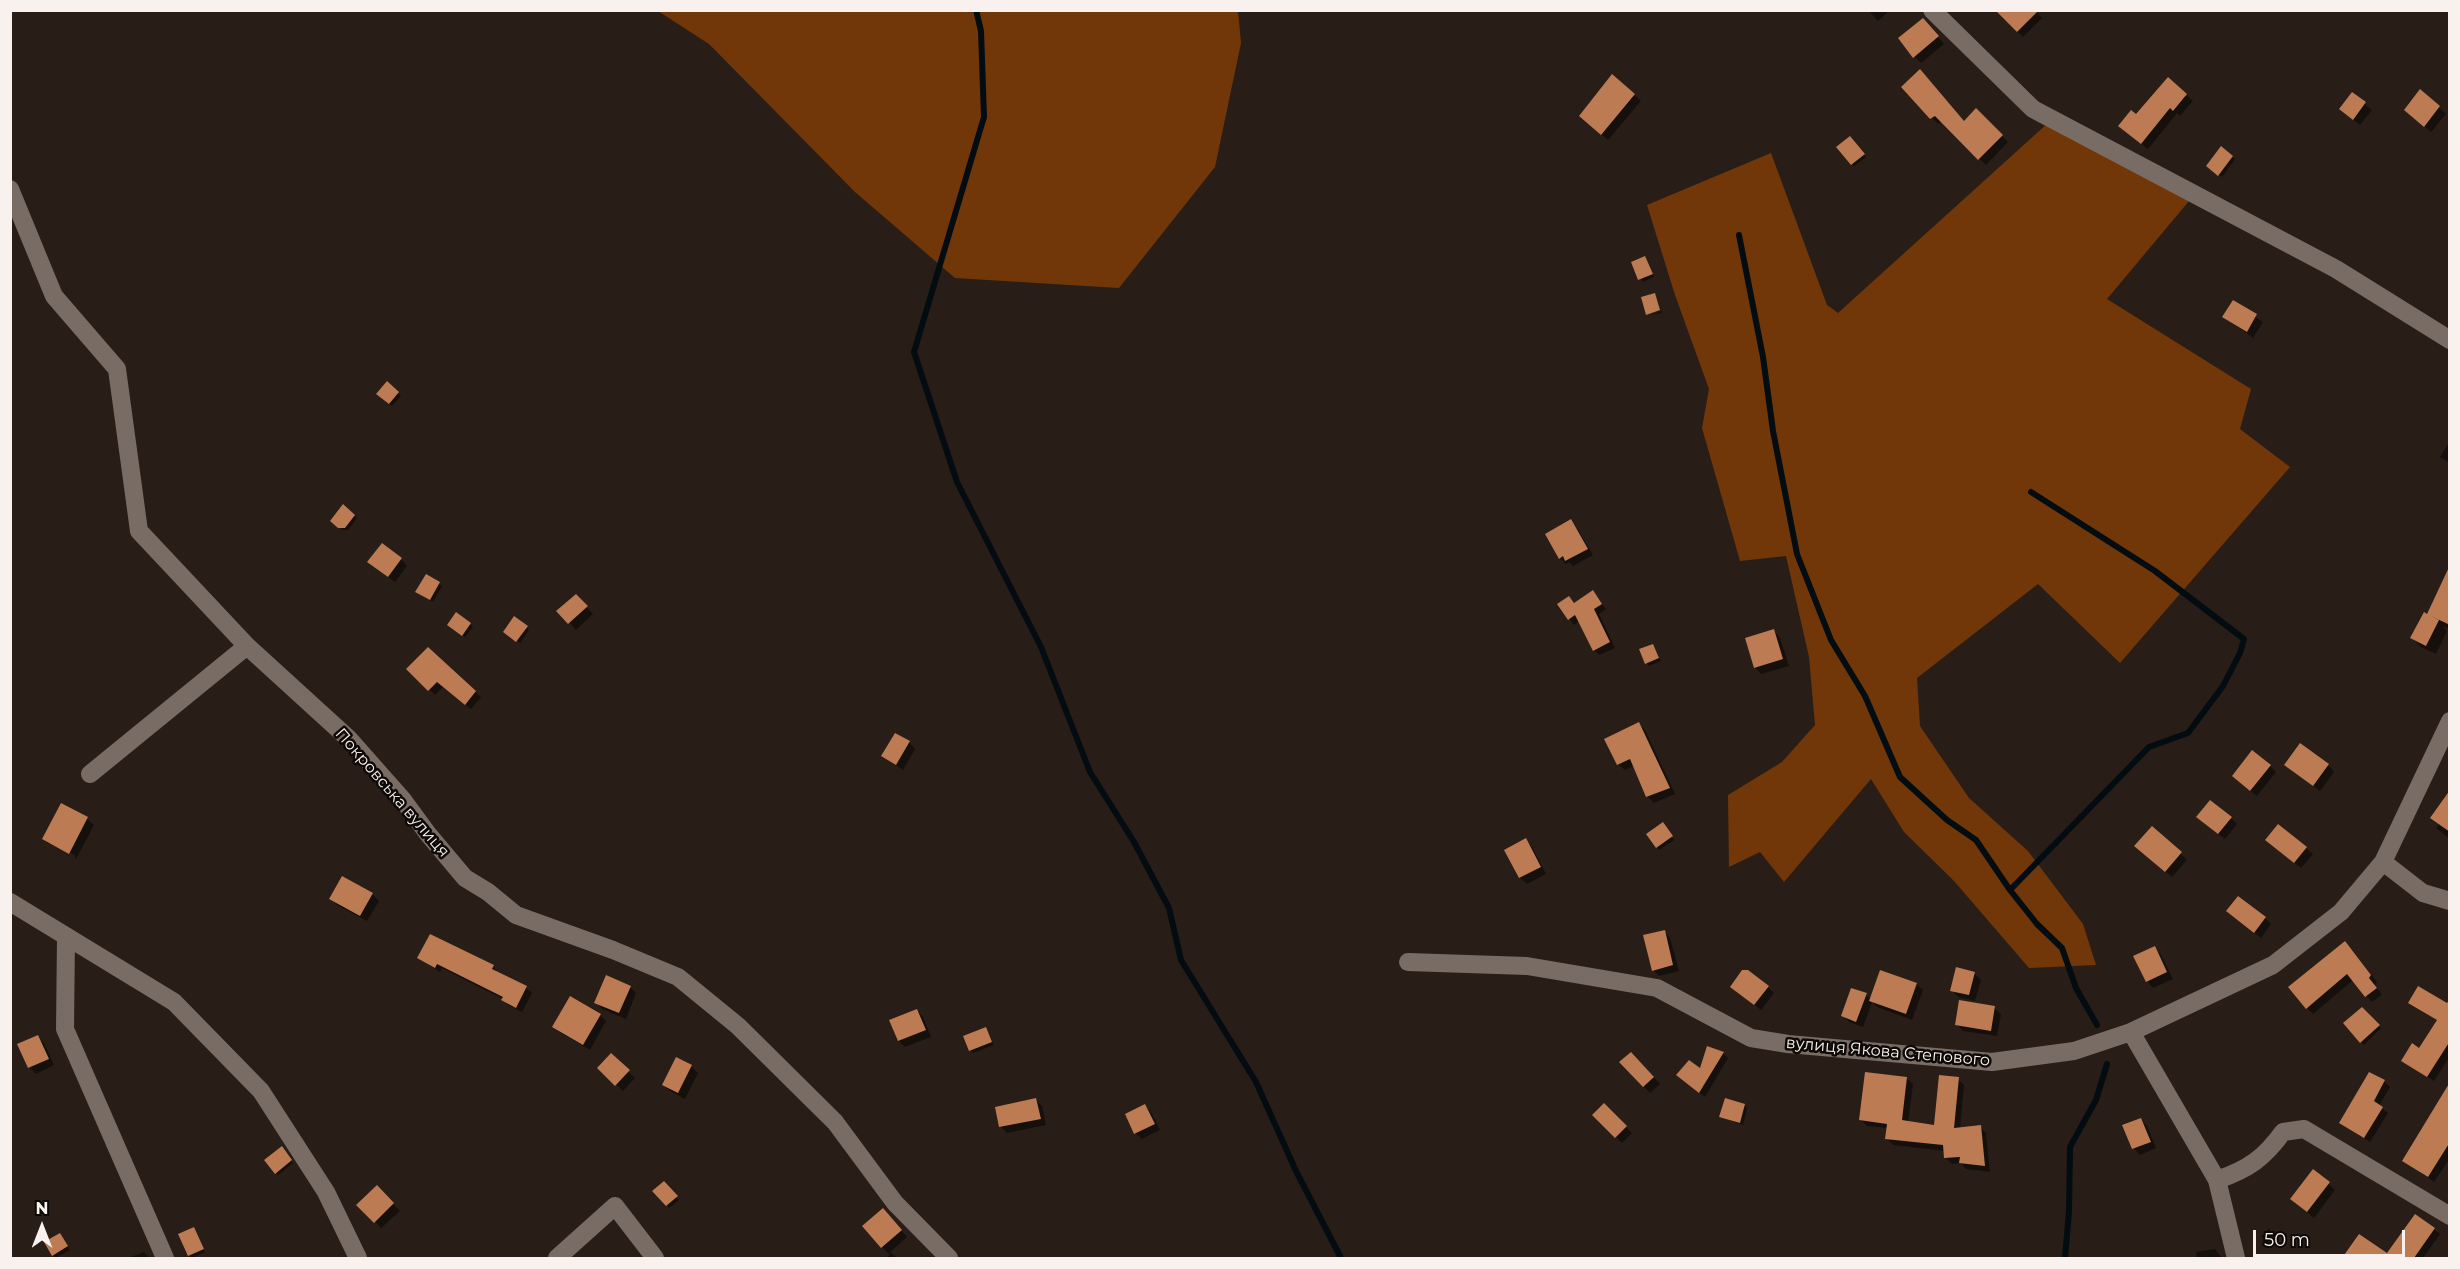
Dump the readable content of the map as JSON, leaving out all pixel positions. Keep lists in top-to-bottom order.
{
  "streets": {
    "street": ["Покровська вулиця", "вулиця Якова Степового"]
  },
  "scale_bar": "50 m",
  "north": "top"
}
